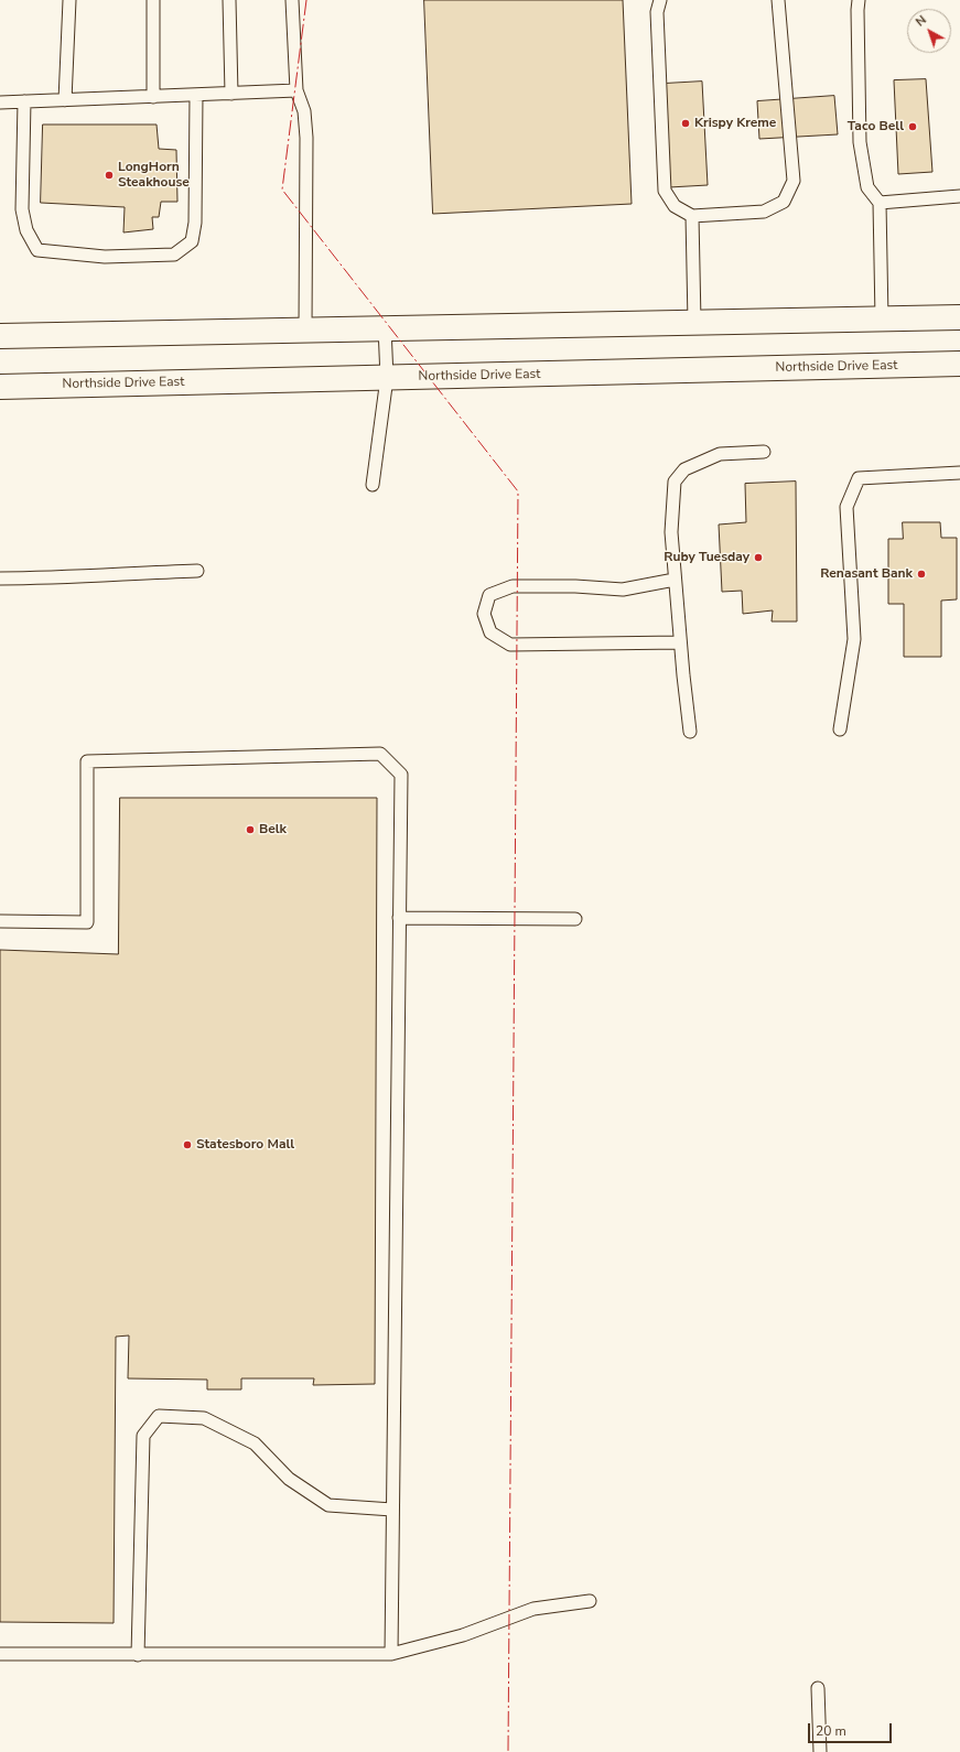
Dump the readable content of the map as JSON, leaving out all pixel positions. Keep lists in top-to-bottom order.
{
  "streets": {
    "main road": ["Northside Drive East"]
  },
  "places": [
    "Krispy Kreme",
    "Taco Bell",
    "LongHorn Steakhouse",
    "Ruby Tuesday",
    "Renasant Bank",
    "Belk",
    "Statesboro Mall"
  ],
  "scale_bar": "20 m",
  "north": "top left"
}
